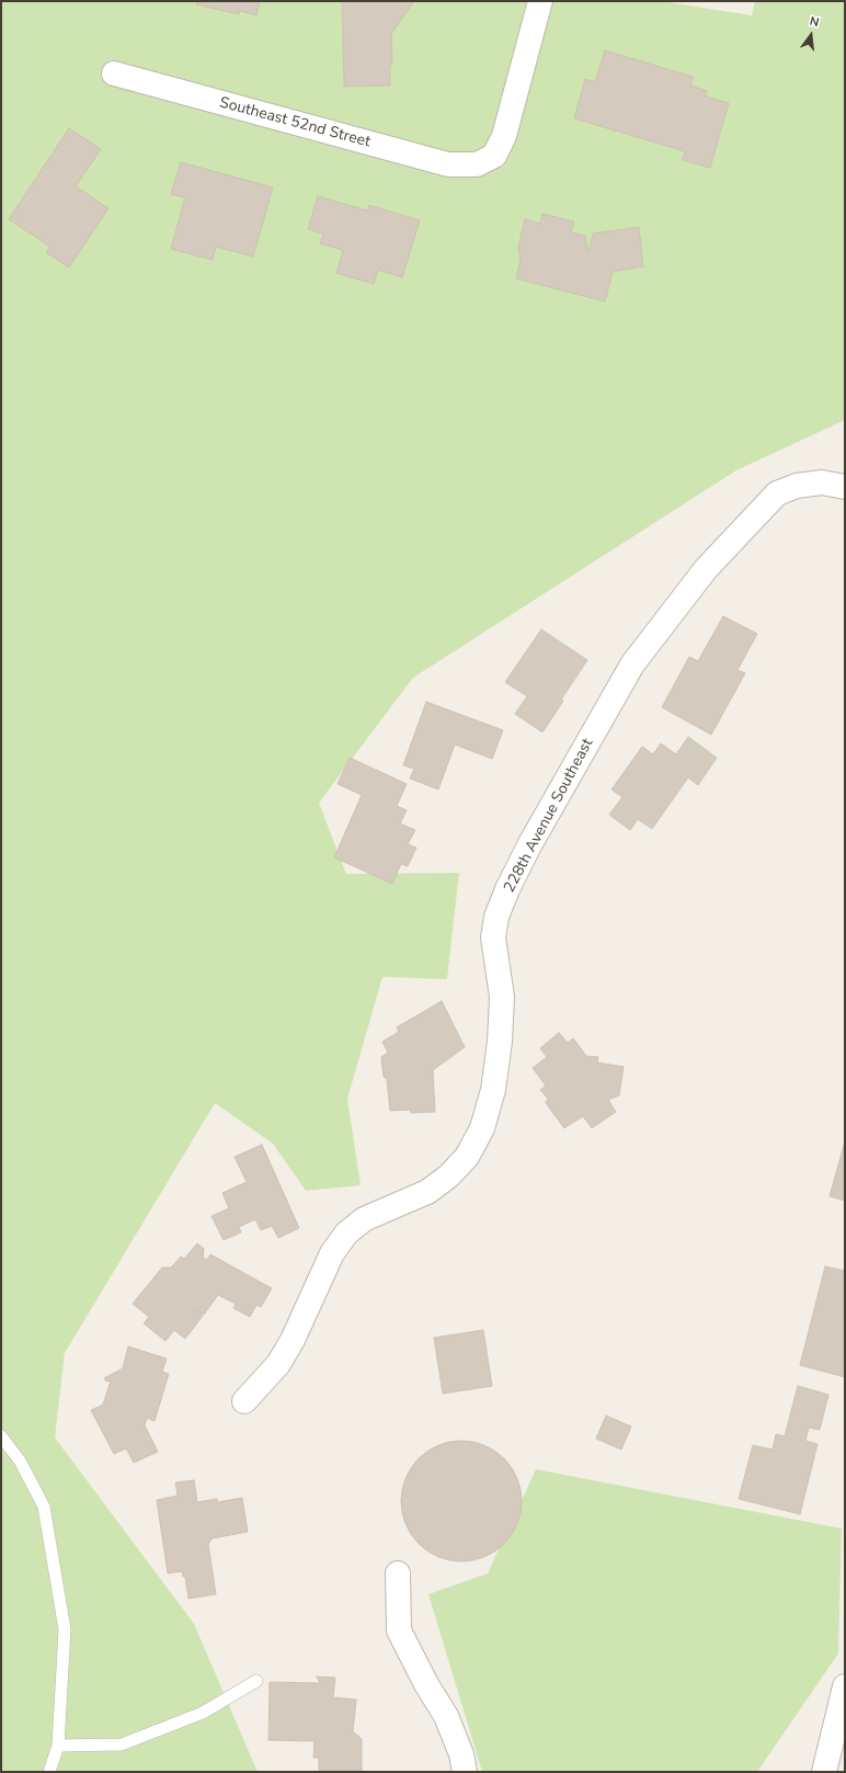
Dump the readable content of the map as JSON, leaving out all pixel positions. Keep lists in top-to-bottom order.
{
  "streets": {
    "street": ["Southeast 52nd Street", "228th Avenue Southeast"]
  },
  "north": "top"
}
